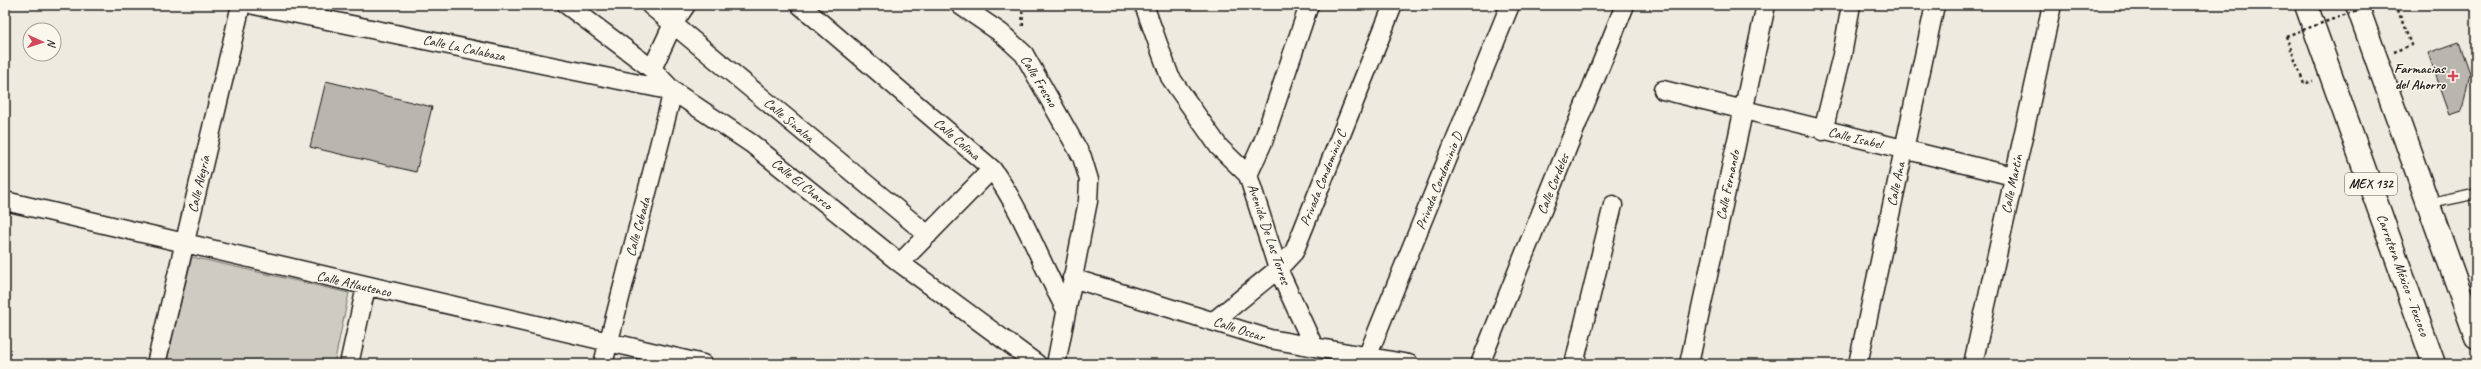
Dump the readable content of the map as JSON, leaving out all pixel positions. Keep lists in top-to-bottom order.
{
  "streets": {
    "highway": ["MEX 132", "Carretera México - Texcoco"],
    "street": [
      "Calle La Calabaza",
      "Calle Fresno",
      "Calle Sinaloa",
      "Calle Isabel",
      "Calle Colima",
      "Privada Condominio C",
      "Privada Condominio D",
      "Calle Alegría",
      "Calle El Charco",
      "Calle Cordeles",
      "Calle Ana",
      "Calle Martín",
      "Calle Fernando",
      "Calle Cebada",
      "Avenida De Las Torres",
      "Calle Atlautenco",
      "Calle Oscar"
    ]
  },
  "crossings": [
    ["Calle La Calabaza", "Calle El Charco"],
    ["Calle La Calabaza", "Calle Cebada"],
    ["Calle Fresno", "Calle Colima"],
    ["Calle Fresno", "Calle Oscar"],
    ["Calle Isabel", "Calle Ana"],
    ["Calle Isabel", "Calle Martín"],
    ["Calle Isabel", "Calle Fernando"],
    ["Privada Condominio C", "Avenida De Las Torres"],
    ["Privada Condominio C", "Calle Oscar"],
    ["Privada Condominio D", "Calle Oscar"],
    ["Calle Alegría", "Calle Atlautenco"],
    ["Calle El Charco", "Calle Cebada"],
    ["Calle Cebada", "Calle Atlautenco"],
    ["Avenida De Las Torres", "Calle Oscar"]
  ],
  "places": {
    "health": ["Farmacias del Ahorro"]
  },
  "north": "right"
}
